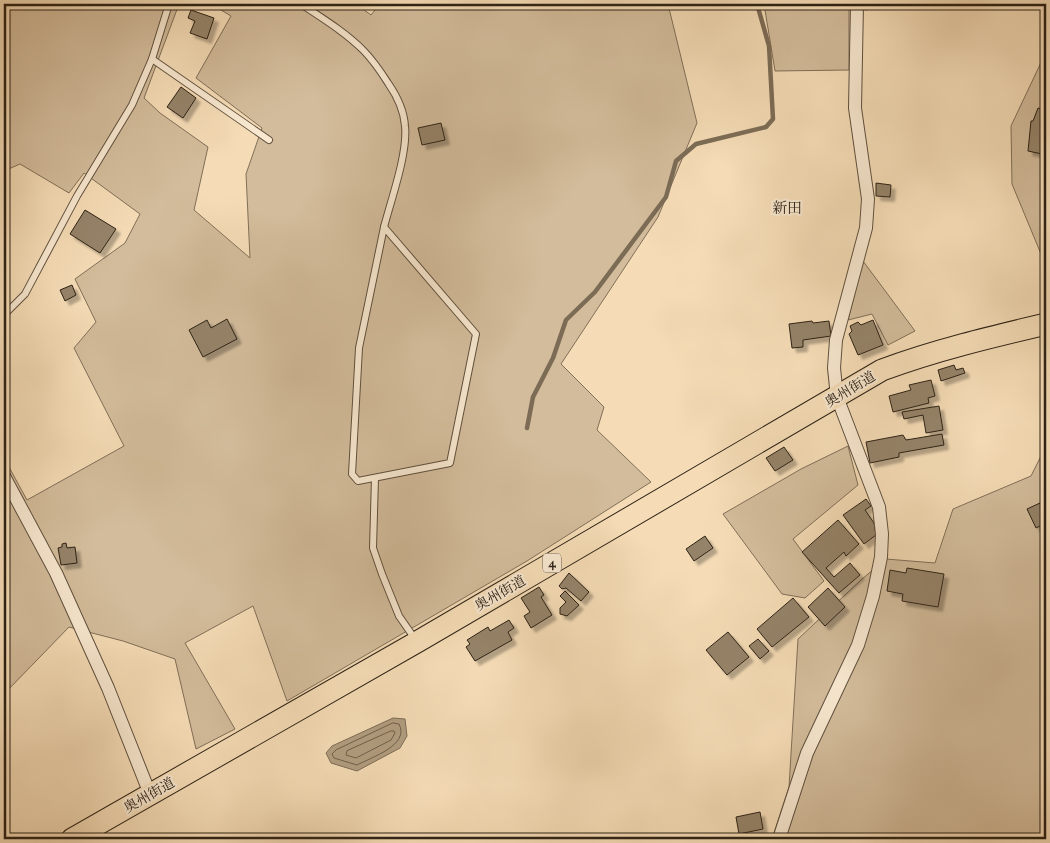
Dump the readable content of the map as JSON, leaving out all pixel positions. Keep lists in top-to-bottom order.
{
  "streets": {
    "highway": ["奥州街道", "4"]
  },
  "districts": ["新田"]
}
